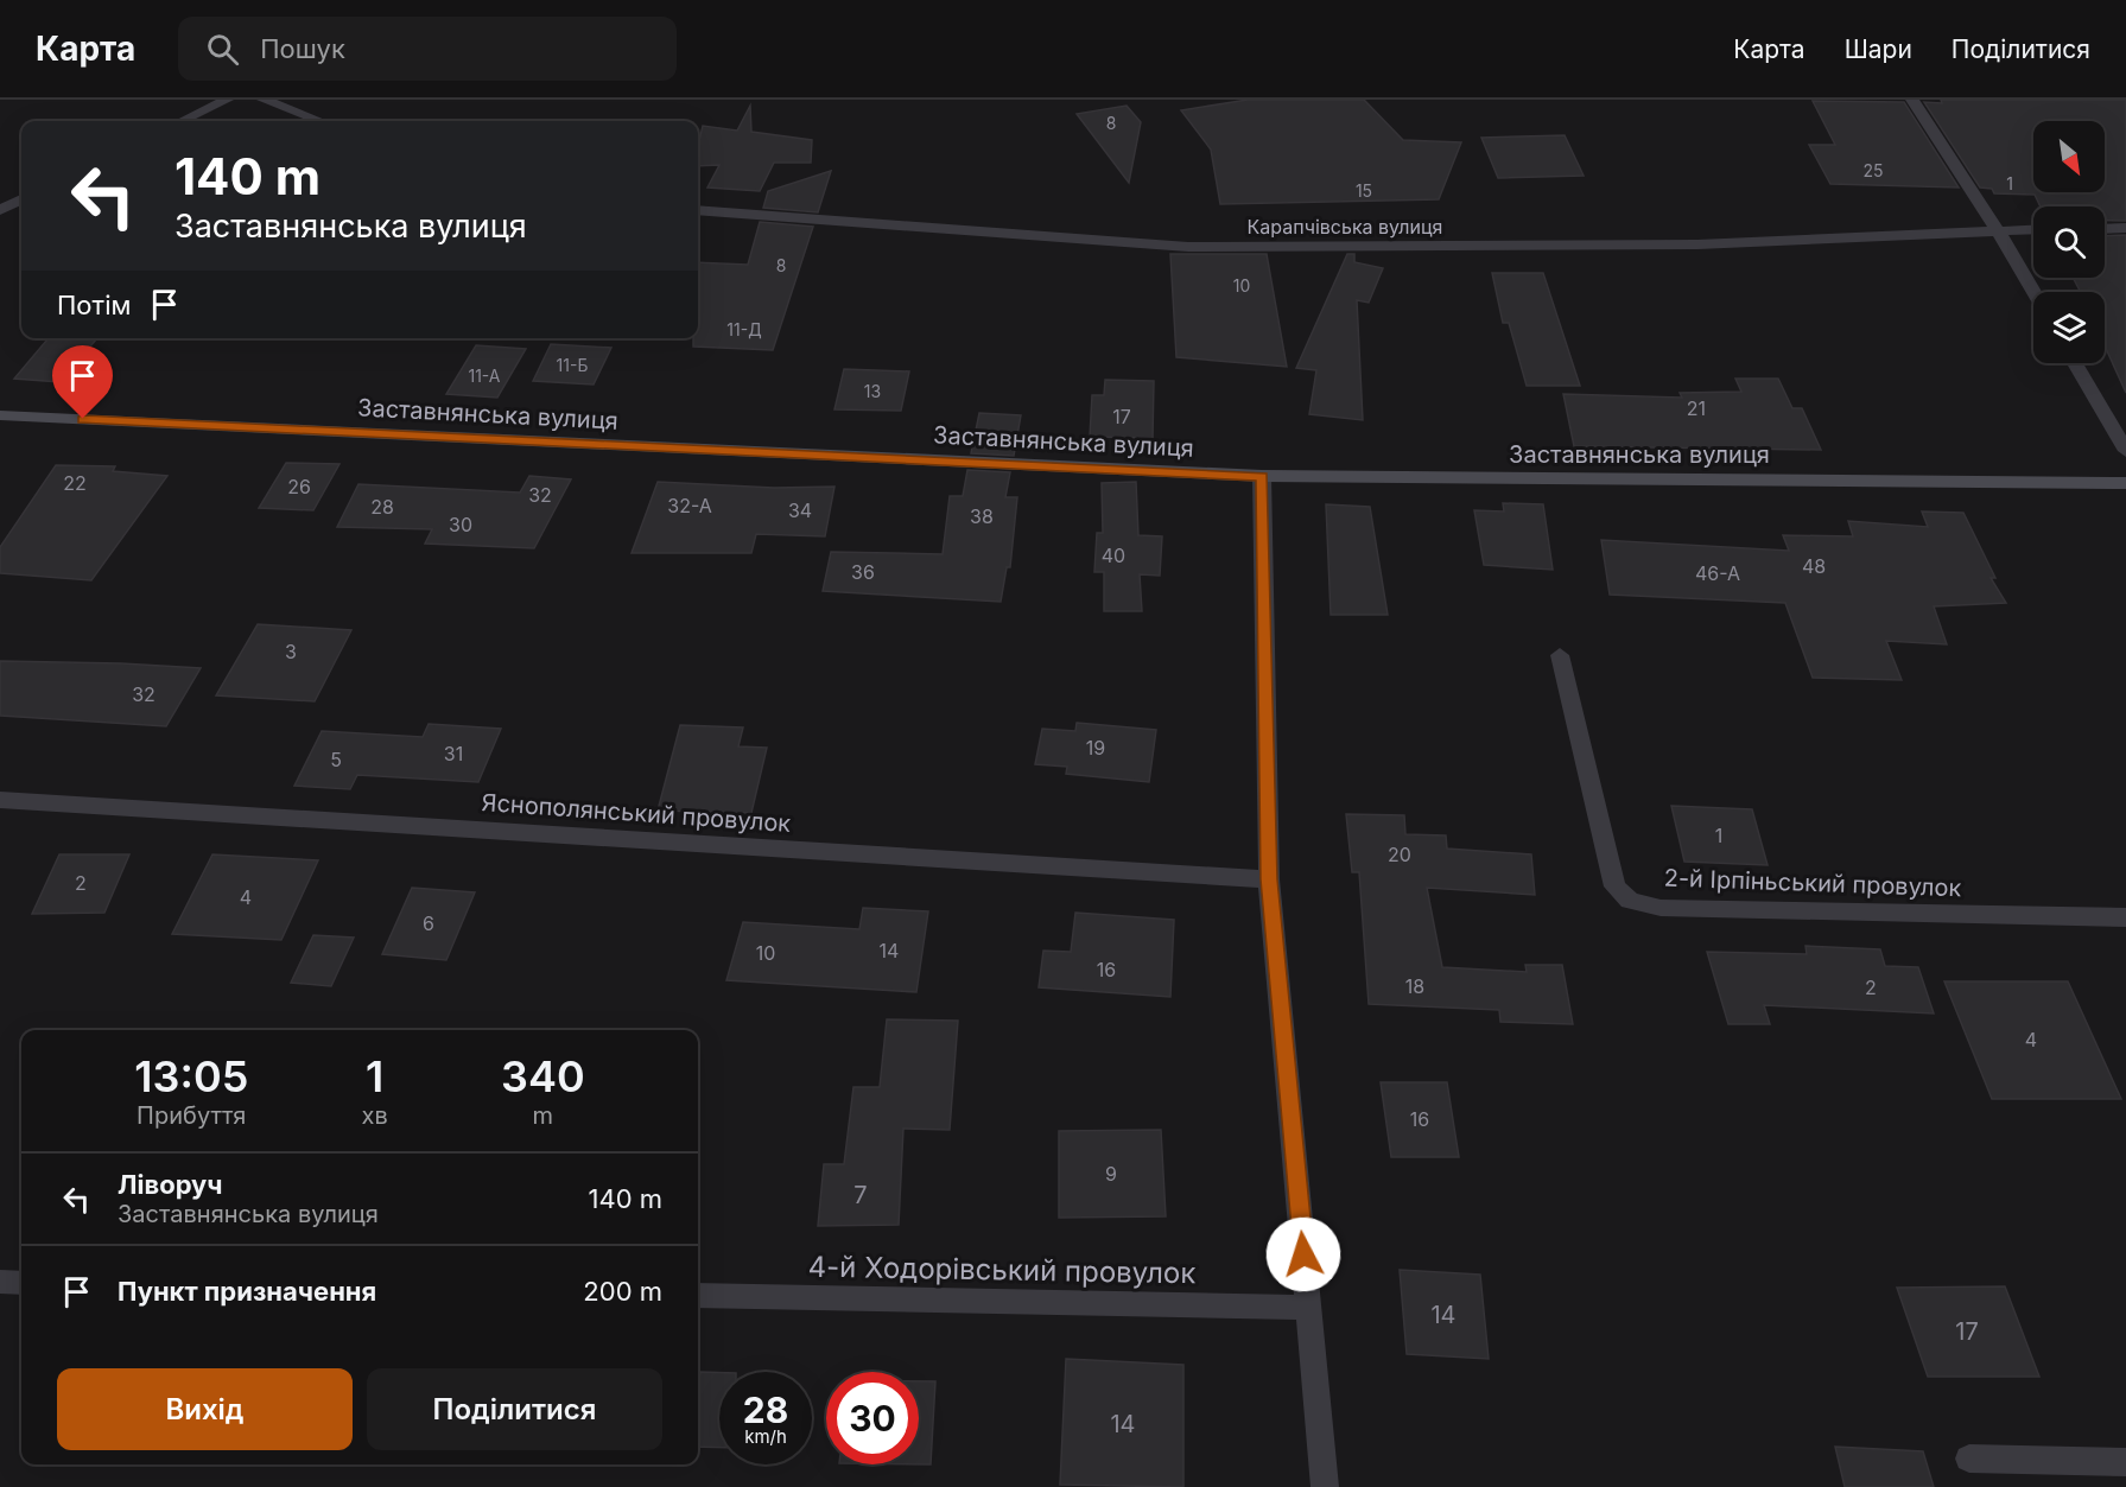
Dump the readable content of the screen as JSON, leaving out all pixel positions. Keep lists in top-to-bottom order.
{
  "streets": {
    "street": [
      "Карапчівська вулиця",
      "Заставнянська вулиця",
      "Яснополянський провулок",
      "2-й Ірпіньський провулок",
      "4-й Ходорівський провулок"
    ]
  },
  "house_numbers": [
    "8",
    "25",
    "1",
    "15",
    "8",
    "10",
    "11-Д",
    "11-Б",
    "11-А",
    "13",
    "21",
    "17",
    "22",
    "26",
    "32",
    "32-А",
    "28",
    "34",
    "38",
    "30",
    "40",
    "48",
    "36",
    "46-А",
    "3",
    "32",
    "19",
    "31",
    "5",
    "1",
    "20",
    "2",
    "4",
    "6",
    "14",
    "10",
    "16",
    "18",
    "2",
    "4",
    "16",
    "9",
    "7",
    "14",
    "17",
    "14"
  ],
  "north": "bottom right",
  "page": {
    "header": "Карта",
    "search": "Пошук",
    "nav": ["Карта", "Шари", "Поділитися"],
    "turn": ["140 m", "Заставнянська вулиця"],
    "then": "Потім",
    "eta": [
      "13:05",
      "Прибуття",
      "1",
      "хв",
      "340",
      "m"
    ],
    "list": [
      {
        "name": "Ліворуч",
        "note": "Заставнянська вулиця",
        "value": "140 m"
      },
      {
        "name": "Пункт призначення",
        "value": "200 m"
      }
    ],
    "buttons": ["Вихід", "Поділитися"],
    "speed": "28 km/h",
    "limit": "30"
  }
}
